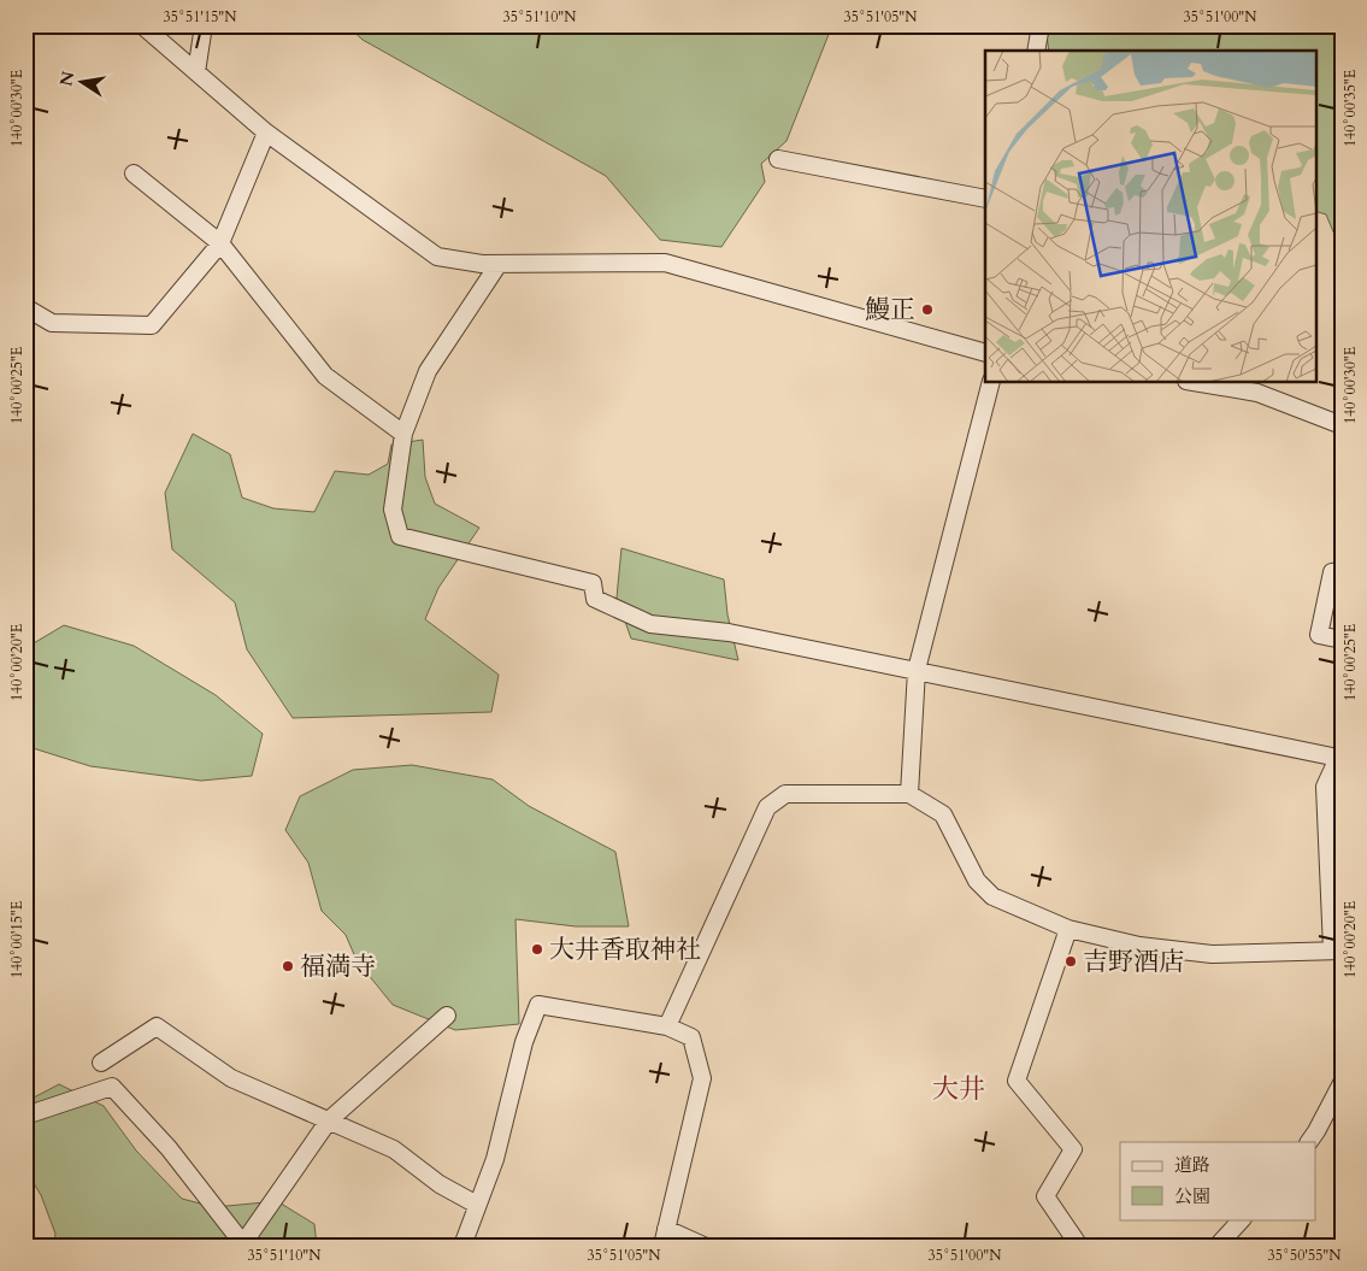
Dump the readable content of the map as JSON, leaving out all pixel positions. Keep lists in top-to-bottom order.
{
  "districts": ["大井"],
  "places": [
    "鰻正",
    "大井香取神社",
    "吉野酒店",
    "福満寺"
  ],
  "legend": ["道路", "公園"],
  "north": "left",
  "coordinates": [
    "35°51'15\"N",
    "35°51'10\"N",
    "35°51'05\"N",
    "35°51'00\"N",
    "140°00'35\"E",
    "140°00'30\"E",
    "140°00'25\"E",
    "140°00'20\"E",
    "140°00'15\"E",
    "35°50'55\"N"
  ]
}
